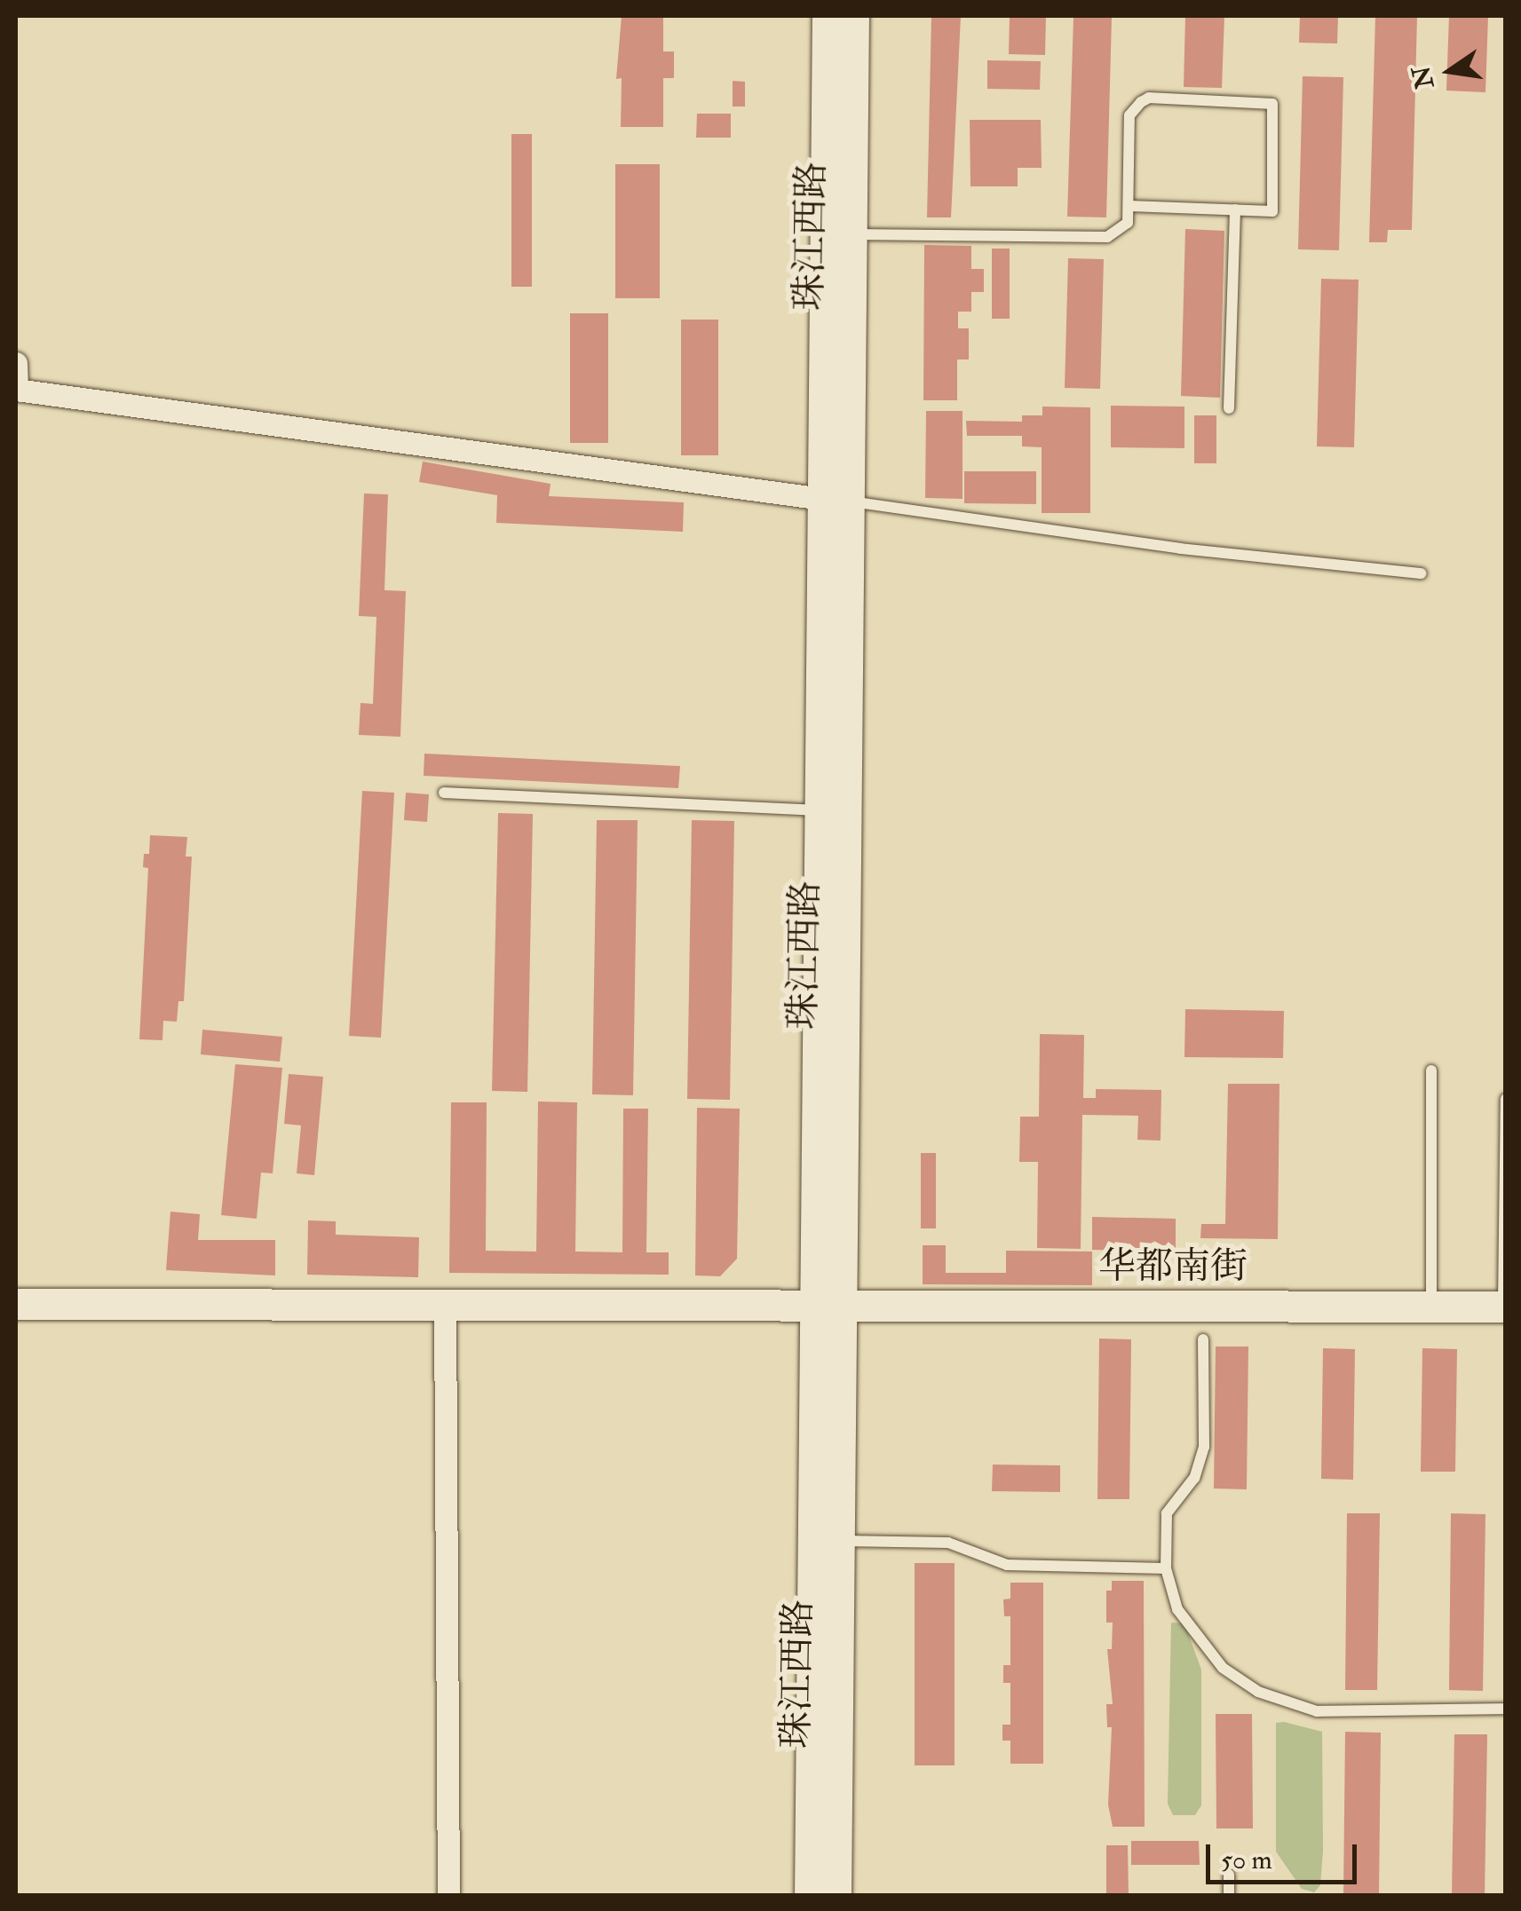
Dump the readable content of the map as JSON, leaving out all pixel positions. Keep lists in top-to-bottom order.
{
  "streets": {
    "main road": ["珠江西路", "华都南街"]
  },
  "crossings": [
    ["珠江西路", "华都南街"]
  ],
  "scale_bar": "50 m",
  "north": "left"
}
